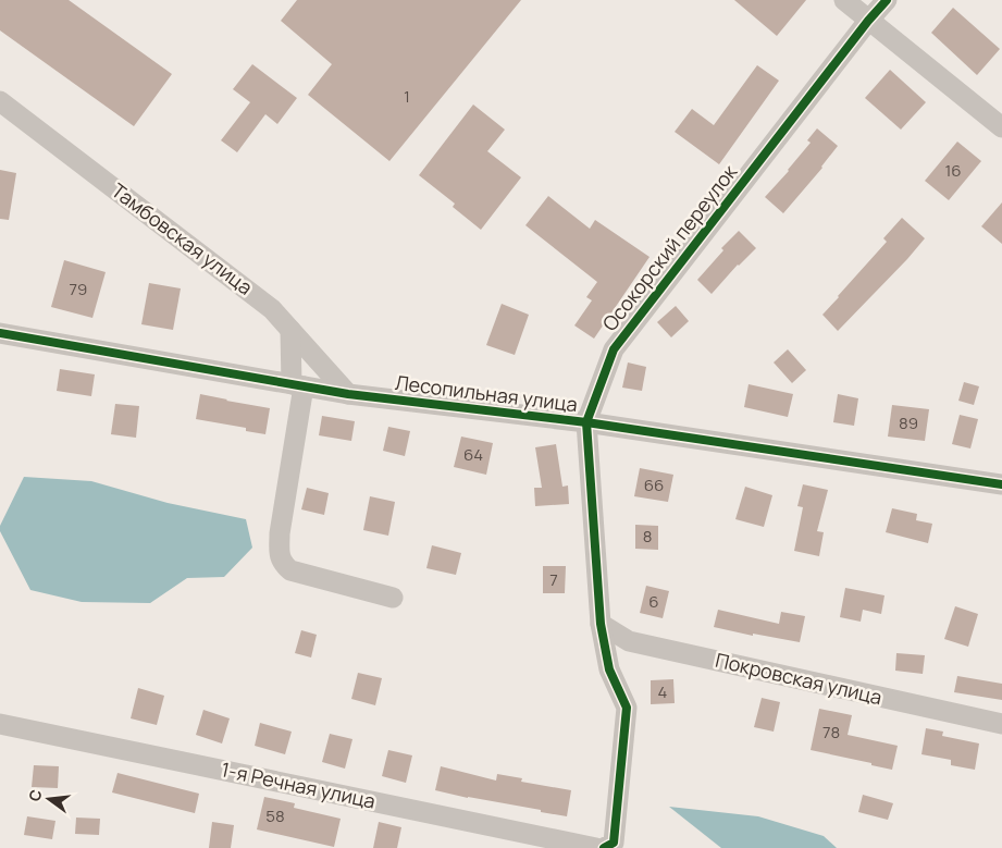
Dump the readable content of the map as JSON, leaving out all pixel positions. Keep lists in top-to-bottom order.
{
  "streets": {
    "street": [
      "Тамбовская улица",
      "Осокорский переулок",
      "Лесопильная улица",
      "Покровская улица",
      "1-я Речная улица"
    ]
  },
  "crossings": [
    ["Тамбовская улица", "Лесопильная улица"],
    ["Осокорский переулок", "Лесопильная улица"],
    ["Осокорский переулок", "Покровская улица"]
  ],
  "house_numbers": [
    "1",
    "16",
    "79",
    "89",
    "64",
    "66",
    "8",
    "7",
    "6",
    "4",
    "78",
    "58"
  ],
  "north": "left"
}
